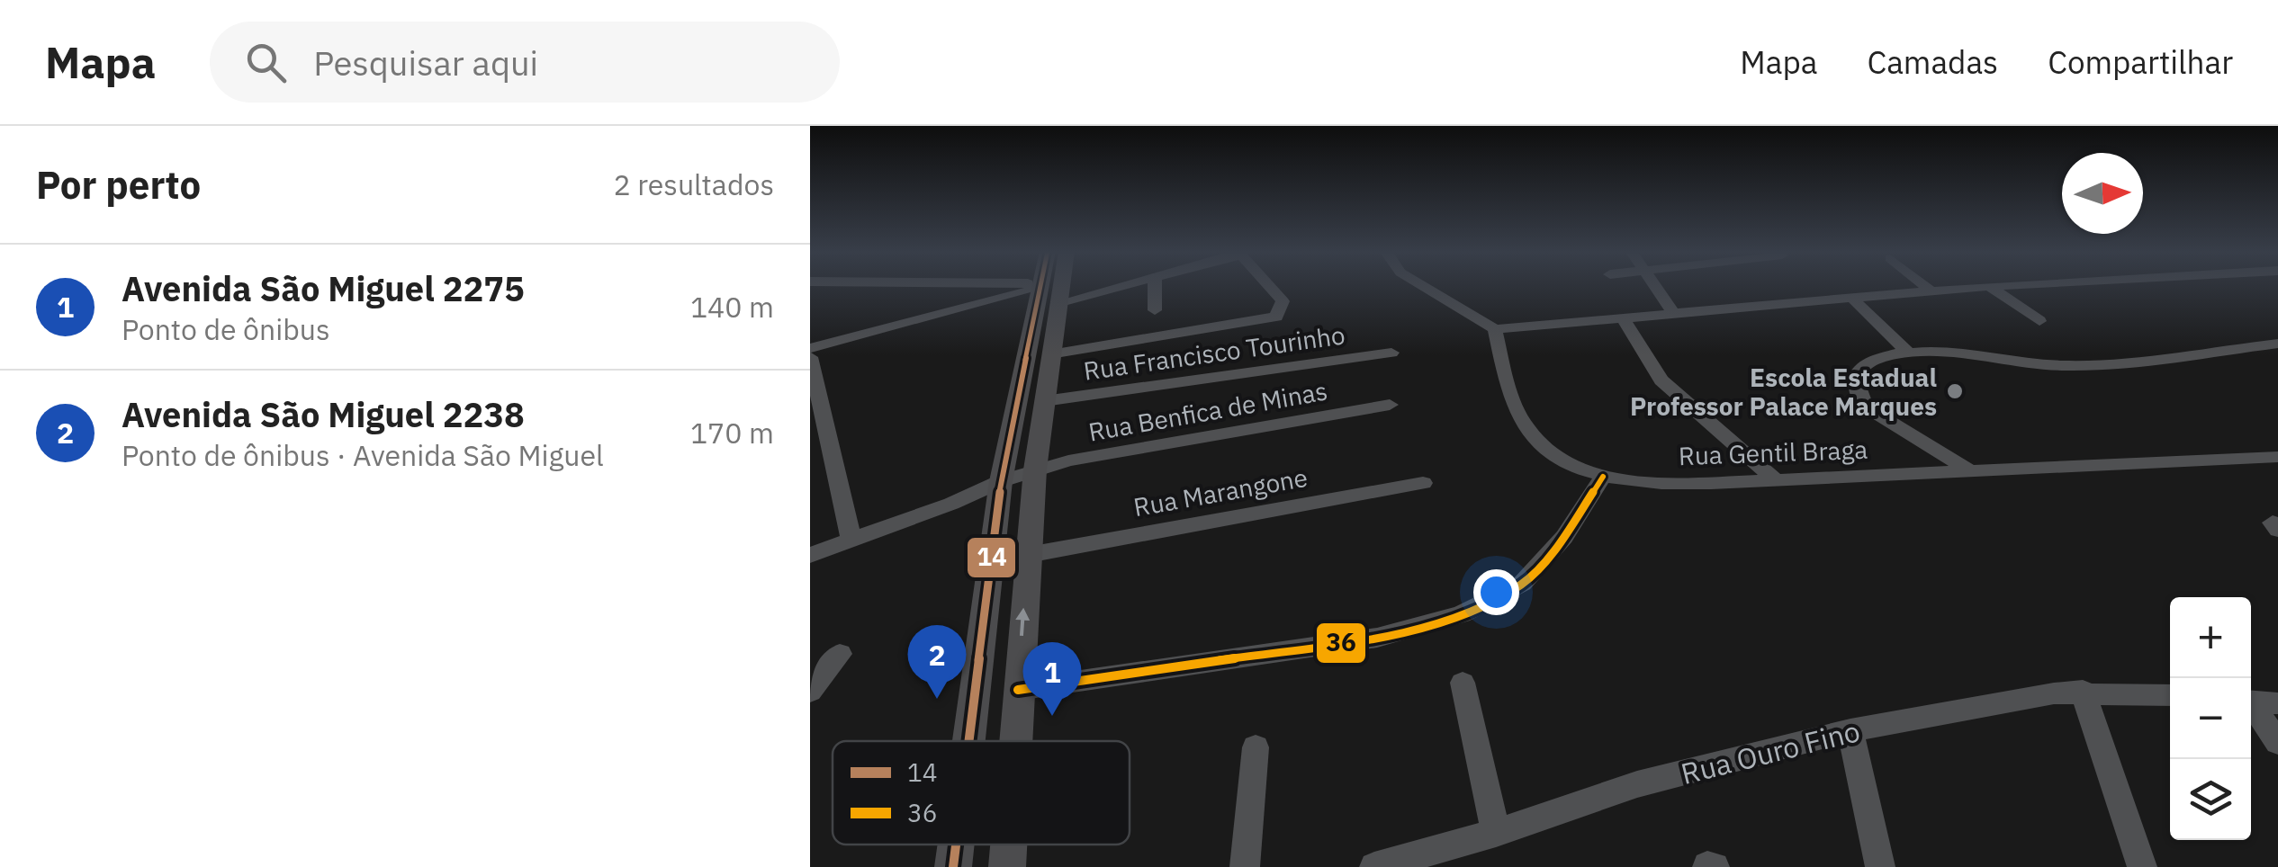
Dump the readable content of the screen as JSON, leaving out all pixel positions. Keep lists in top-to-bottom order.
{
  "streets": {
    "street": [
      "Rua Francisco Tourinho",
      "Rua Benfica de Minas",
      "Rua Gentil Braga",
      "Rua Marangone",
      "Rua Ouro Fino"
    ]
  },
  "places": ["Escola Estadual Professor Palace Marques"],
  "lines": ["transit line 14", "transit line 36"],
  "legend": ["14", "36"],
  "north": "right",
  "page": {
    "header": "Mapa",
    "search": "Pesquisar aqui",
    "nav": ["Mapa", "Camadas", "Compartilhar"],
    "heading": ["Por perto", "2 resultados"],
    "list": [
      {
        "mark": "1",
        "name": "Avenida São Miguel 2275",
        "note": "Ponto de ônibus",
        "value": "140 m"
      },
      {
        "mark": "2",
        "name": "Avenida São Miguel 2238",
        "note": "Ponto de ônibus · Avenida São Miguel",
        "value": "170 m"
      }
    ],
    "map_buttons": ["+", "−"],
    "pins": ["2", "1"]
  }
}
